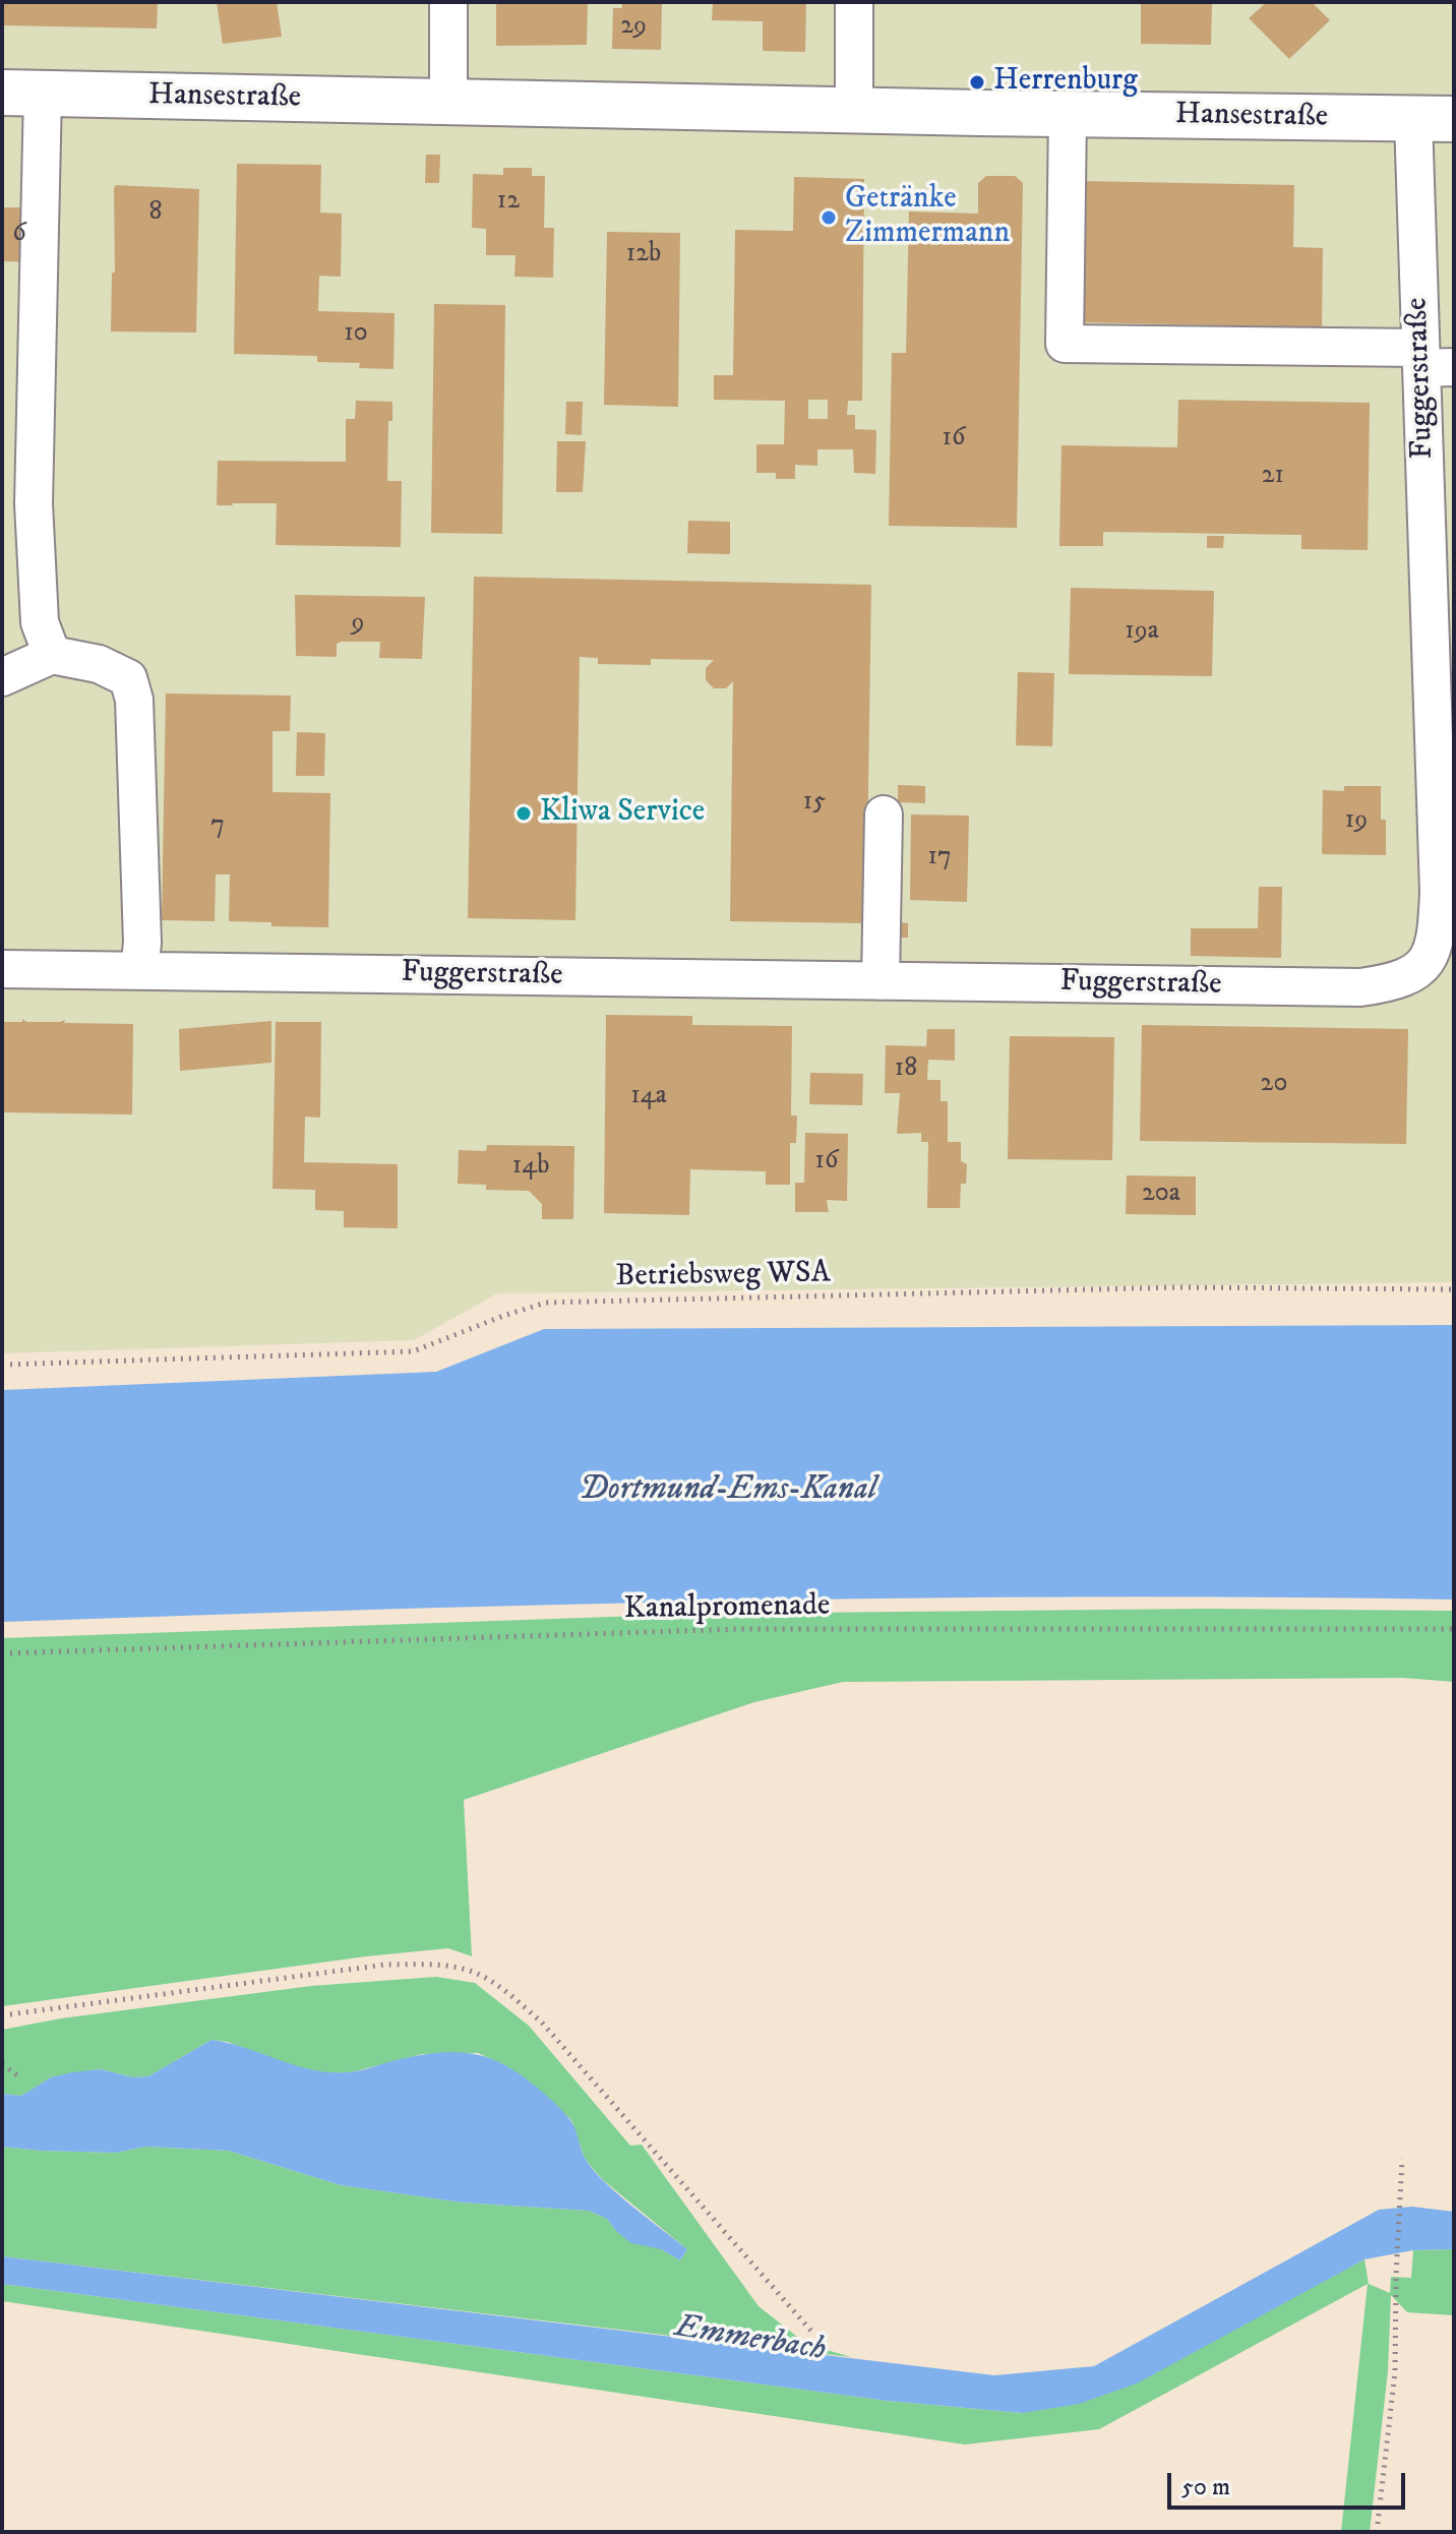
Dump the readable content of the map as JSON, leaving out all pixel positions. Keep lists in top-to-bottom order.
{
  "streets": {
    "main road": ["Hansestraße"],
    "street": ["Fuggerstraße"],
    "path": ["Betriebsweg WSA", "Kanalpromenade"]
  },
  "crossings": [
    ["Hansestraße", "Fuggerstraße"]
  ],
  "water": ["Dortmund-Ems-Kanal", "Emmerbach"],
  "places": ["Herrenburg", "Getränke Zimmermann", "Kliwa Service"],
  "house_numbers": [
    "29",
    "12",
    "8",
    "6",
    "12b",
    "10",
    "16",
    "21",
    "9",
    "19a",
    "15",
    "19",
    "7",
    "17",
    "18",
    "20",
    "14a",
    "16",
    "14b",
    "20a"
  ],
  "scale_bar": "50 m"
}
